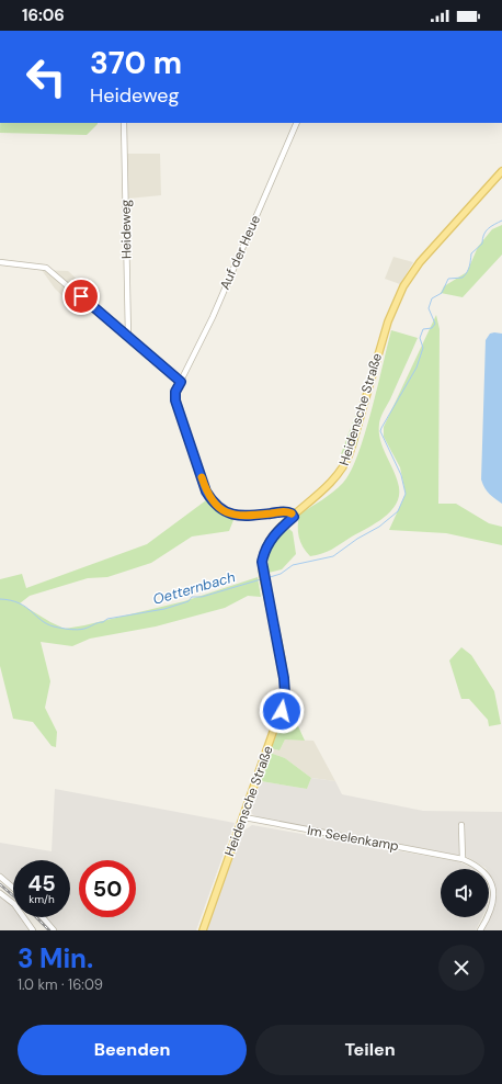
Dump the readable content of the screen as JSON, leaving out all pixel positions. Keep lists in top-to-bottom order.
{
  "streets": {
    "main road": ["Heidensche Straße"],
    "street": ["Heideweg", "Auf der Heue", "Im Seelenkamp"]
  },
  "crossings": [
    ["Heidensche Straße", "Im Seelenkamp"]
  ],
  "water": ["Oetternbach"],
  "page": {
    "status": "16:06",
    "turn": ["370 m", "Heideweg"],
    "speed": "45 km/h",
    "limit": "50",
    "heading": ["3 Min.", "1.0 km · 16:09"],
    "buttons": ["Beenden", "Teilen"]
  }
}
